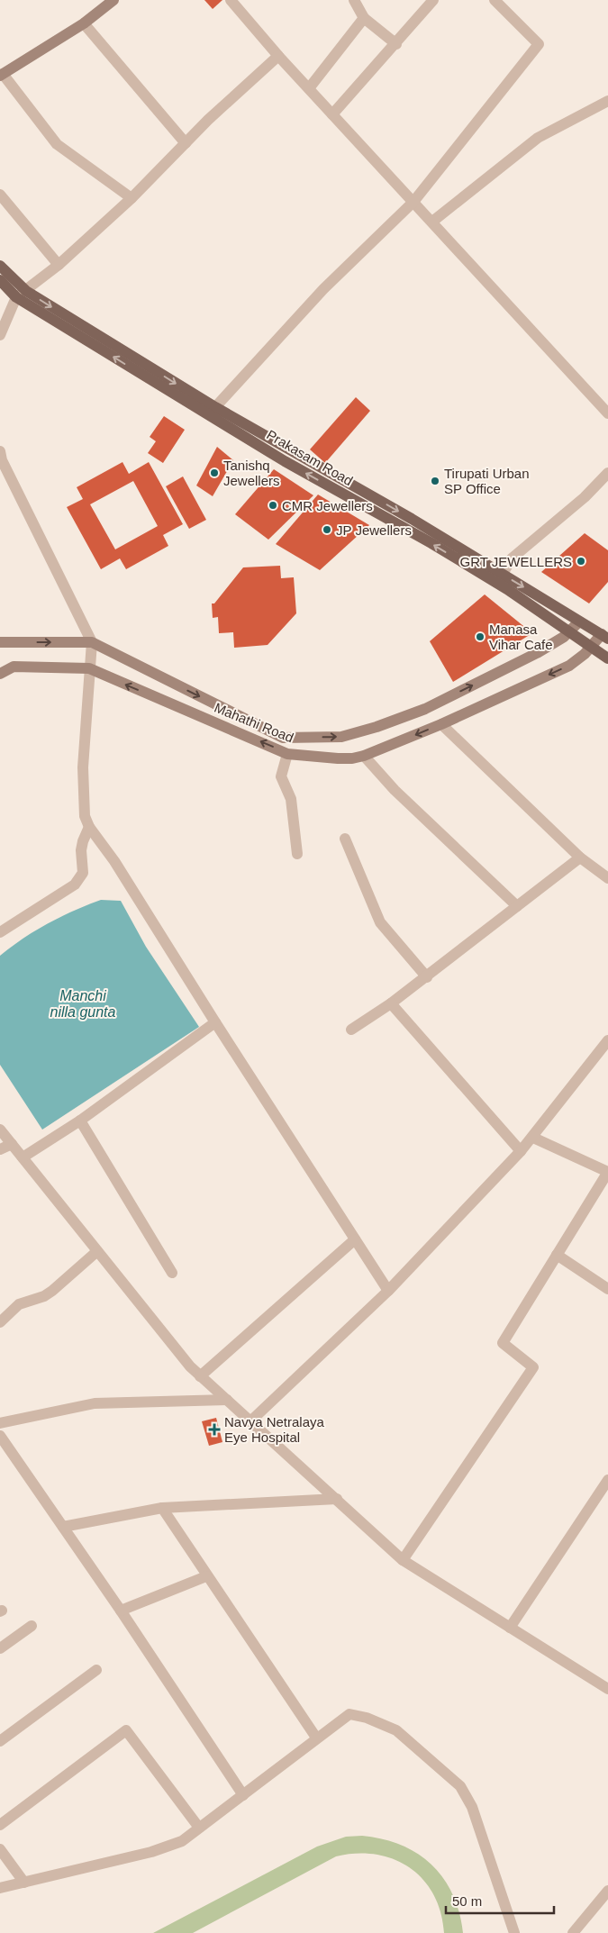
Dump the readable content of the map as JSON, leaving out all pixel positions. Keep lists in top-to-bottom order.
{
  "streets": {
    "main road": ["Prakasam Road"],
    "street": ["Mahathi Road"]
  },
  "crossings": [
    ["Prakasam Road", "Mahathi Road"]
  ],
  "water": ["Manchi nilla gunta"],
  "places": {
    "other": [
      "Tanishq Jewellers",
      "Tirupati Urban SP Office",
      "CMR Jewellers",
      "JP Jewellers",
      "GRT JEWELLERS",
      "Manasa Vihar Cafe"
    ],
    "health": ["Navya Netralaya Eye Hospital"]
  },
  "scale_bar": "50 m"
}
